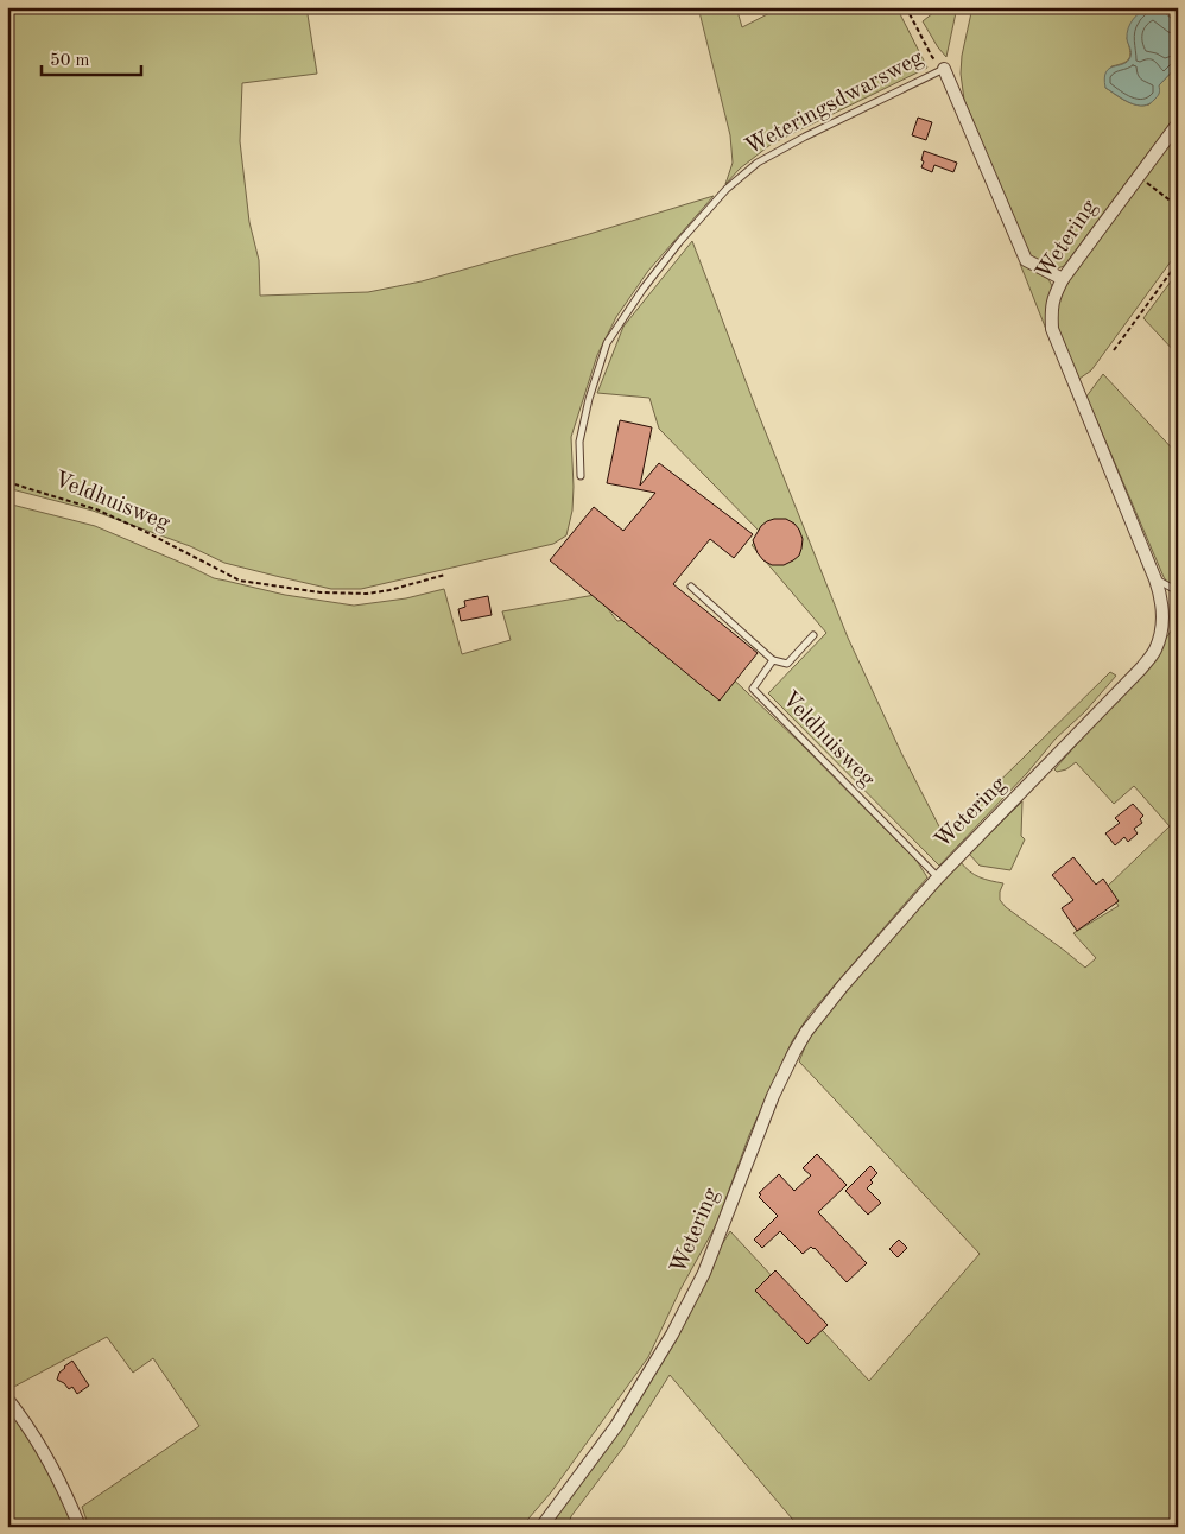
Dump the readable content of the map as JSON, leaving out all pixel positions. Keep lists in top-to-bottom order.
{
  "streets": {
    "street": ["Weteringsdwarsweg", "Wetering"],
    "lane": ["Veldhuisweg"]
  },
  "crossings": [
    ["Weteringsdwarsweg", "Wetering"],
    ["Wetering", "Veldhuisweg"]
  ],
  "scale_bar": "50 m"
}
